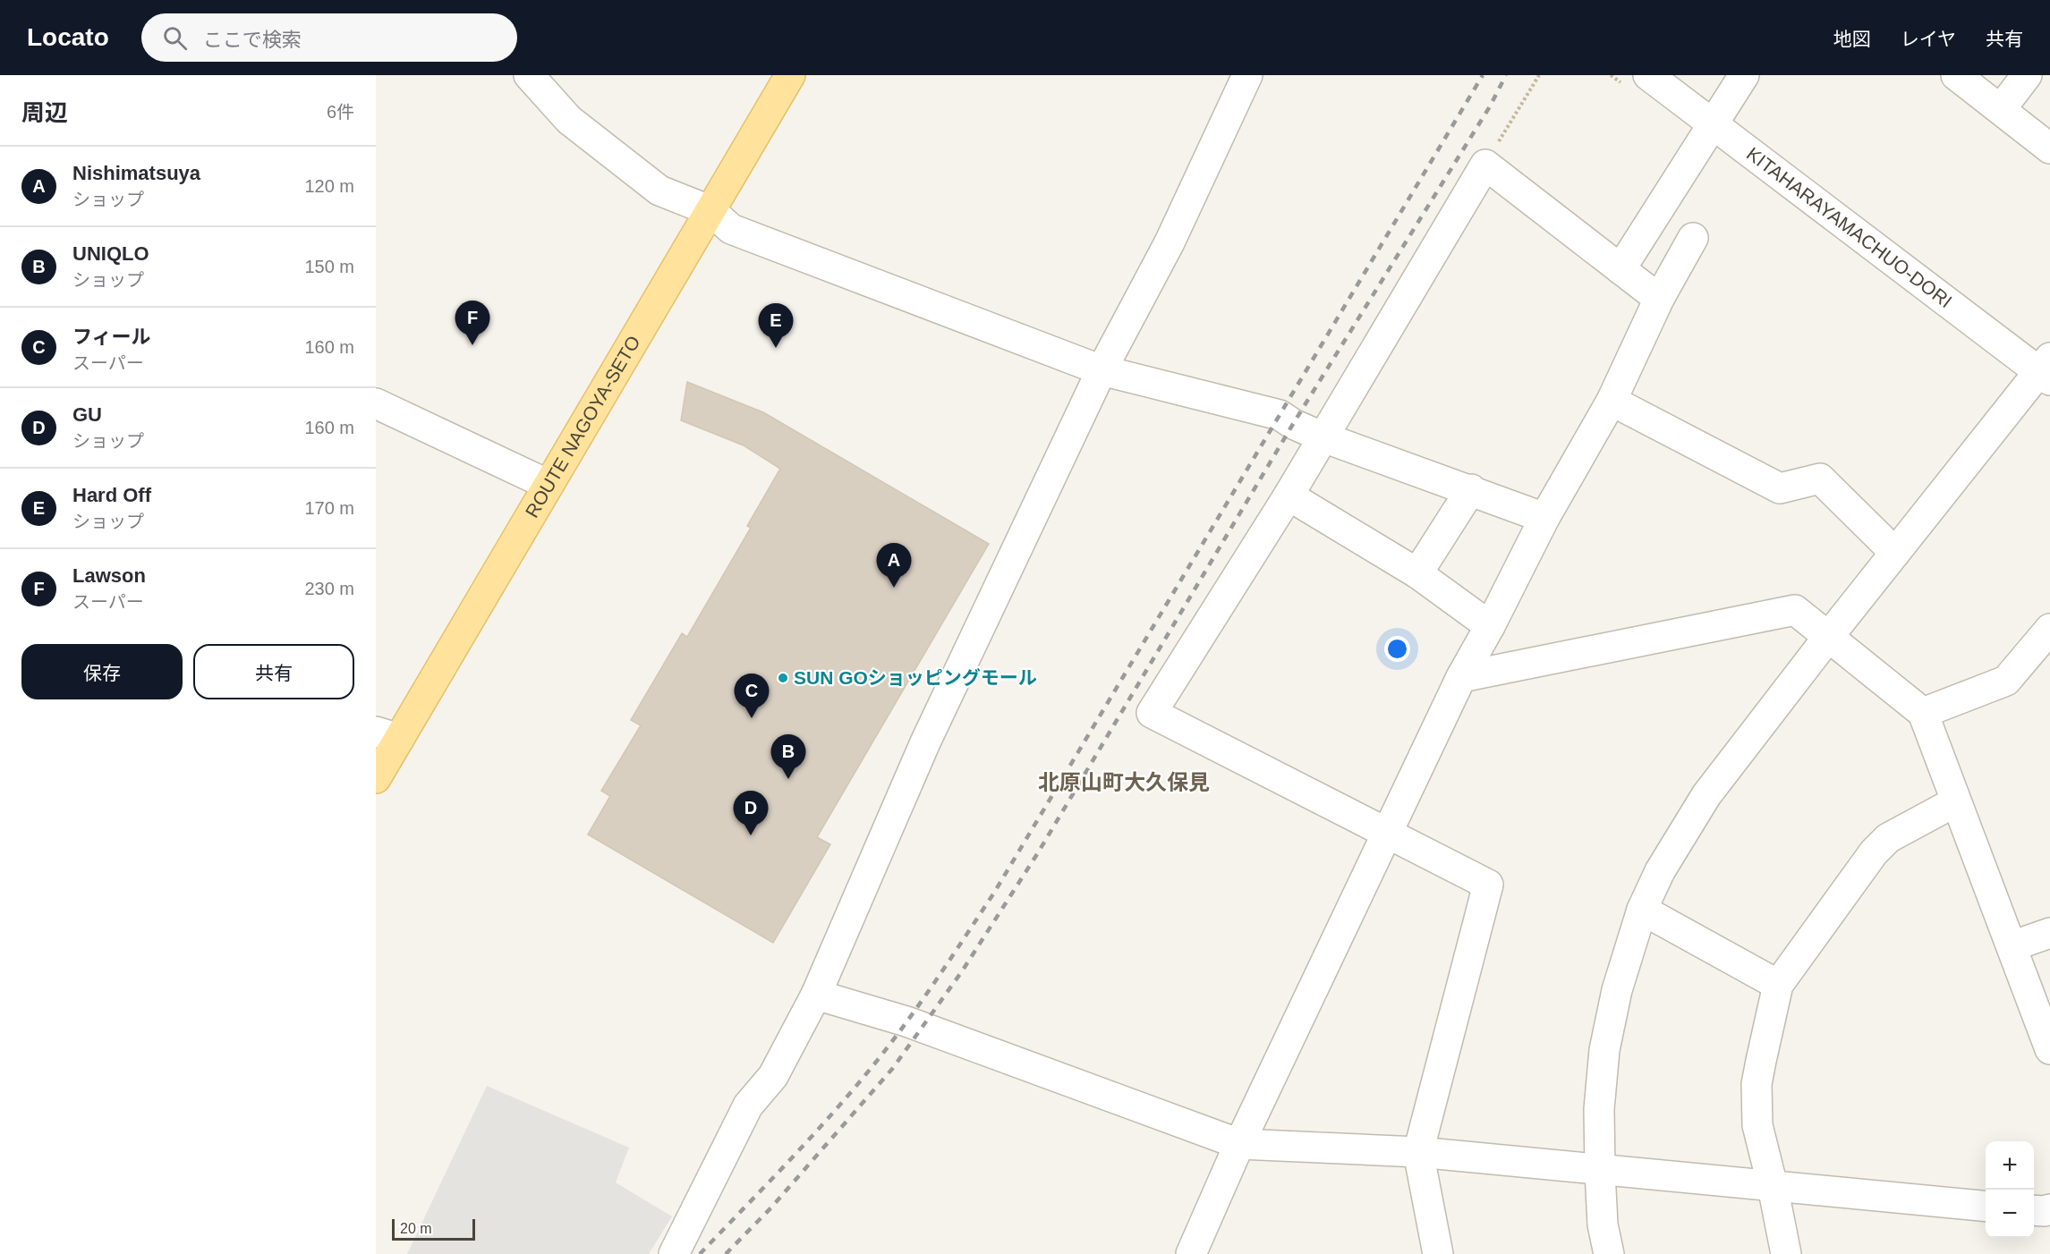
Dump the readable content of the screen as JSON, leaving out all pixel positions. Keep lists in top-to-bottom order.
{
  "streets": {
    "main road": ["ROUTE NAGOYA-SETO"],
    "street": ["KITAHARAYAMACHUO-DORI"]
  },
  "districts": ["北原山町大久保見"],
  "places": ["SUN GOショッピングモール"],
  "scale_bar": "20 m",
  "page": {
    "header": "Locato",
    "search": "ここで検索",
    "nav": ["地図", "レイヤ", "共有"],
    "heading": ["周辺", "6件"],
    "list": [
      {
        "mark": "A",
        "name": "Nishimatsuya",
        "note": "ショップ",
        "value": "120 m"
      },
      {
        "mark": "B",
        "name": "UNIQLO",
        "note": "ショップ",
        "value": "150 m"
      },
      {
        "mark": "C",
        "name": "フィール",
        "note": "スーパー",
        "value": "160 m"
      },
      {
        "mark": "D",
        "name": "GU",
        "note": "ショップ",
        "value": "160 m"
      },
      {
        "mark": "E",
        "name": "Hard Off",
        "note": "ショップ",
        "value": "170 m"
      },
      {
        "mark": "F",
        "name": "Lawson",
        "note": "スーパー",
        "value": "230 m"
      }
    ],
    "pins": [
      "F",
      "E",
      "A",
      "C",
      "B",
      "D"
    ],
    "buttons": ["保存", "共有"],
    "map_buttons": ["+", "−"],
    "scale": "20 m"
  }
}
